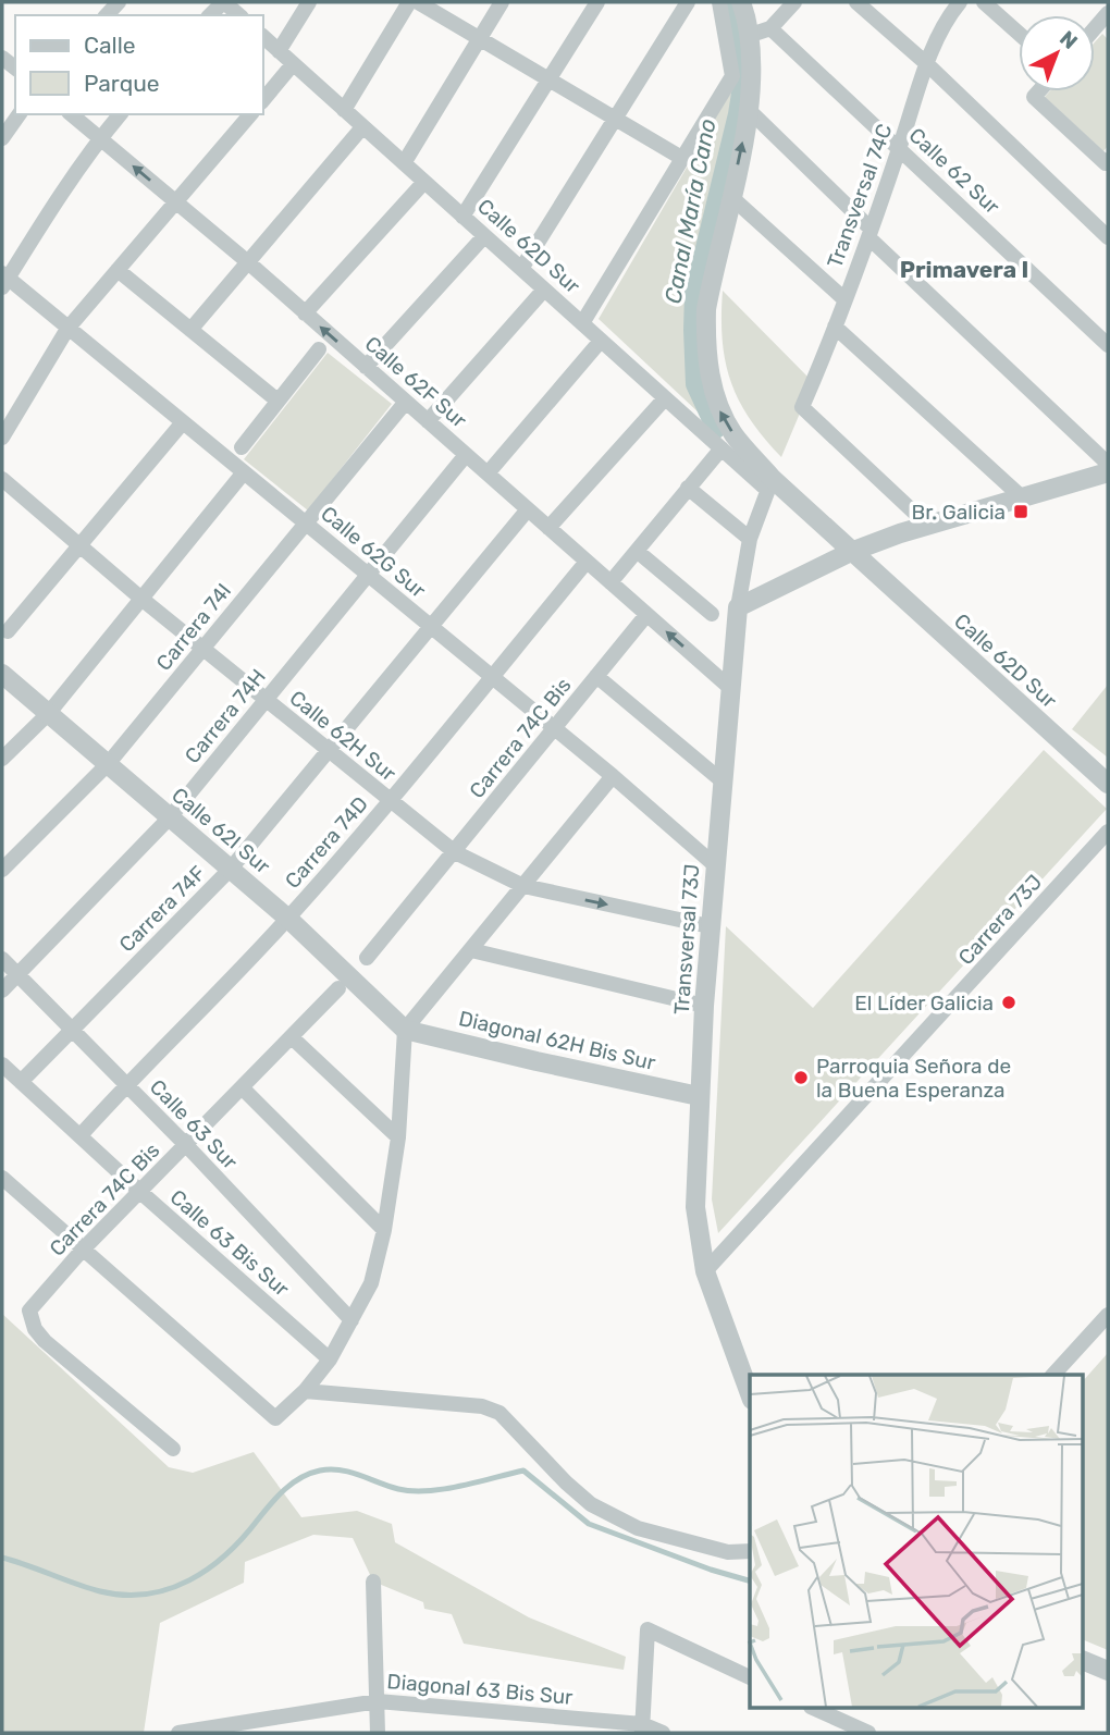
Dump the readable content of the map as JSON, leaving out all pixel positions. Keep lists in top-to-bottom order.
{
  "streets": {
    "street": [
      "Calle 62 Sur",
      "Transversal 74C",
      "Calle 62D Sur",
      "Calle 62F Sur",
      "Calle 62G Sur",
      "Carrera 74I",
      "Carrera 74H",
      "Calle 62H Sur",
      "Carrera 74C Bis",
      "Calle 62I Sur",
      "Carrera 74D",
      "Carrera 74F",
      "Carrera 73J",
      "Transversal 73J",
      "Diagonal 62H Bis Sur",
      "Calle 63 Sur",
      "Calle 63 Bis Sur",
      "Diagonal 63 Bis Sur"
    ]
  },
  "crossings": [
    ["Calle 62 Sur", "Transversal 74C"],
    ["Calle 62D Sur", "Transversal 73J"],
    ["Calle 62F Sur", "Carrera 74I"],
    ["Calle 62F Sur", "Carrera 74H"],
    ["Calle 62F Sur", "Carrera 74C Bis"],
    ["Calle 62F Sur", "Carrera 74D"],
    ["Calle 62F Sur", "Carrera 74F"],
    ["Calle 62F Sur", "Transversal 73J"],
    ["Calle 62G Sur", "Carrera 74I"],
    ["Calle 62G Sur", "Carrera 74H"],
    ["Calle 62G Sur", "Carrera 74C Bis"],
    ["Calle 62G Sur", "Carrera 74D"],
    ["Calle 62G Sur", "Carrera 74F"],
    ["Calle 62G Sur", "Transversal 73J"],
    ["Carrera 74I", "Calle 62H Sur"],
    ["Carrera 74I", "Calle 62I Sur"],
    ["Carrera 74H", "Calle 62H Sur"],
    ["Carrera 74H", "Calle 62I Sur"],
    ["Carrera 74H", "Calle 63 Sur"],
    ["Calle 62H Sur", "Carrera 74C Bis"],
    ["Calle 62H Sur", "Carrera 74D"],
    ["Calle 62H Sur", "Carrera 74F"],
    ["Calle 62H Sur", "Transversal 73J"],
    ["Carrera 74C Bis", "Calle 63 Sur"],
    ["Carrera 74C Bis", "Calle 63 Bis Sur"],
    ["Calle 62I Sur", "Carrera 74D"],
    ["Calle 62I Sur", "Carrera 74F"],
    ["Calle 62I Sur", "Diagonal 62H Bis Sur"],
    ["Carrera 74D", "Calle 63 Sur"],
    ["Carrera 74D", "Calle 63 Bis Sur"],
    ["Carrera 74F", "Calle 63 Sur"],
    ["Carrera 74F", "Calle 63 Bis Sur"],
    ["Carrera 73J", "Transversal 73J"],
    ["Transversal 73J", "Diagonal 62H Bis Sur"]
  ],
  "districts": ["Primavera I"],
  "water": ["Canal María Cano"],
  "places": {
    "transit": ["Br. Galicia"],
    "other": ["El Líder Galicia", "Parroquia Señora de la Buena Esperanza"]
  },
  "legend": ["Calle", "Parque"],
  "north": "top right"
}
